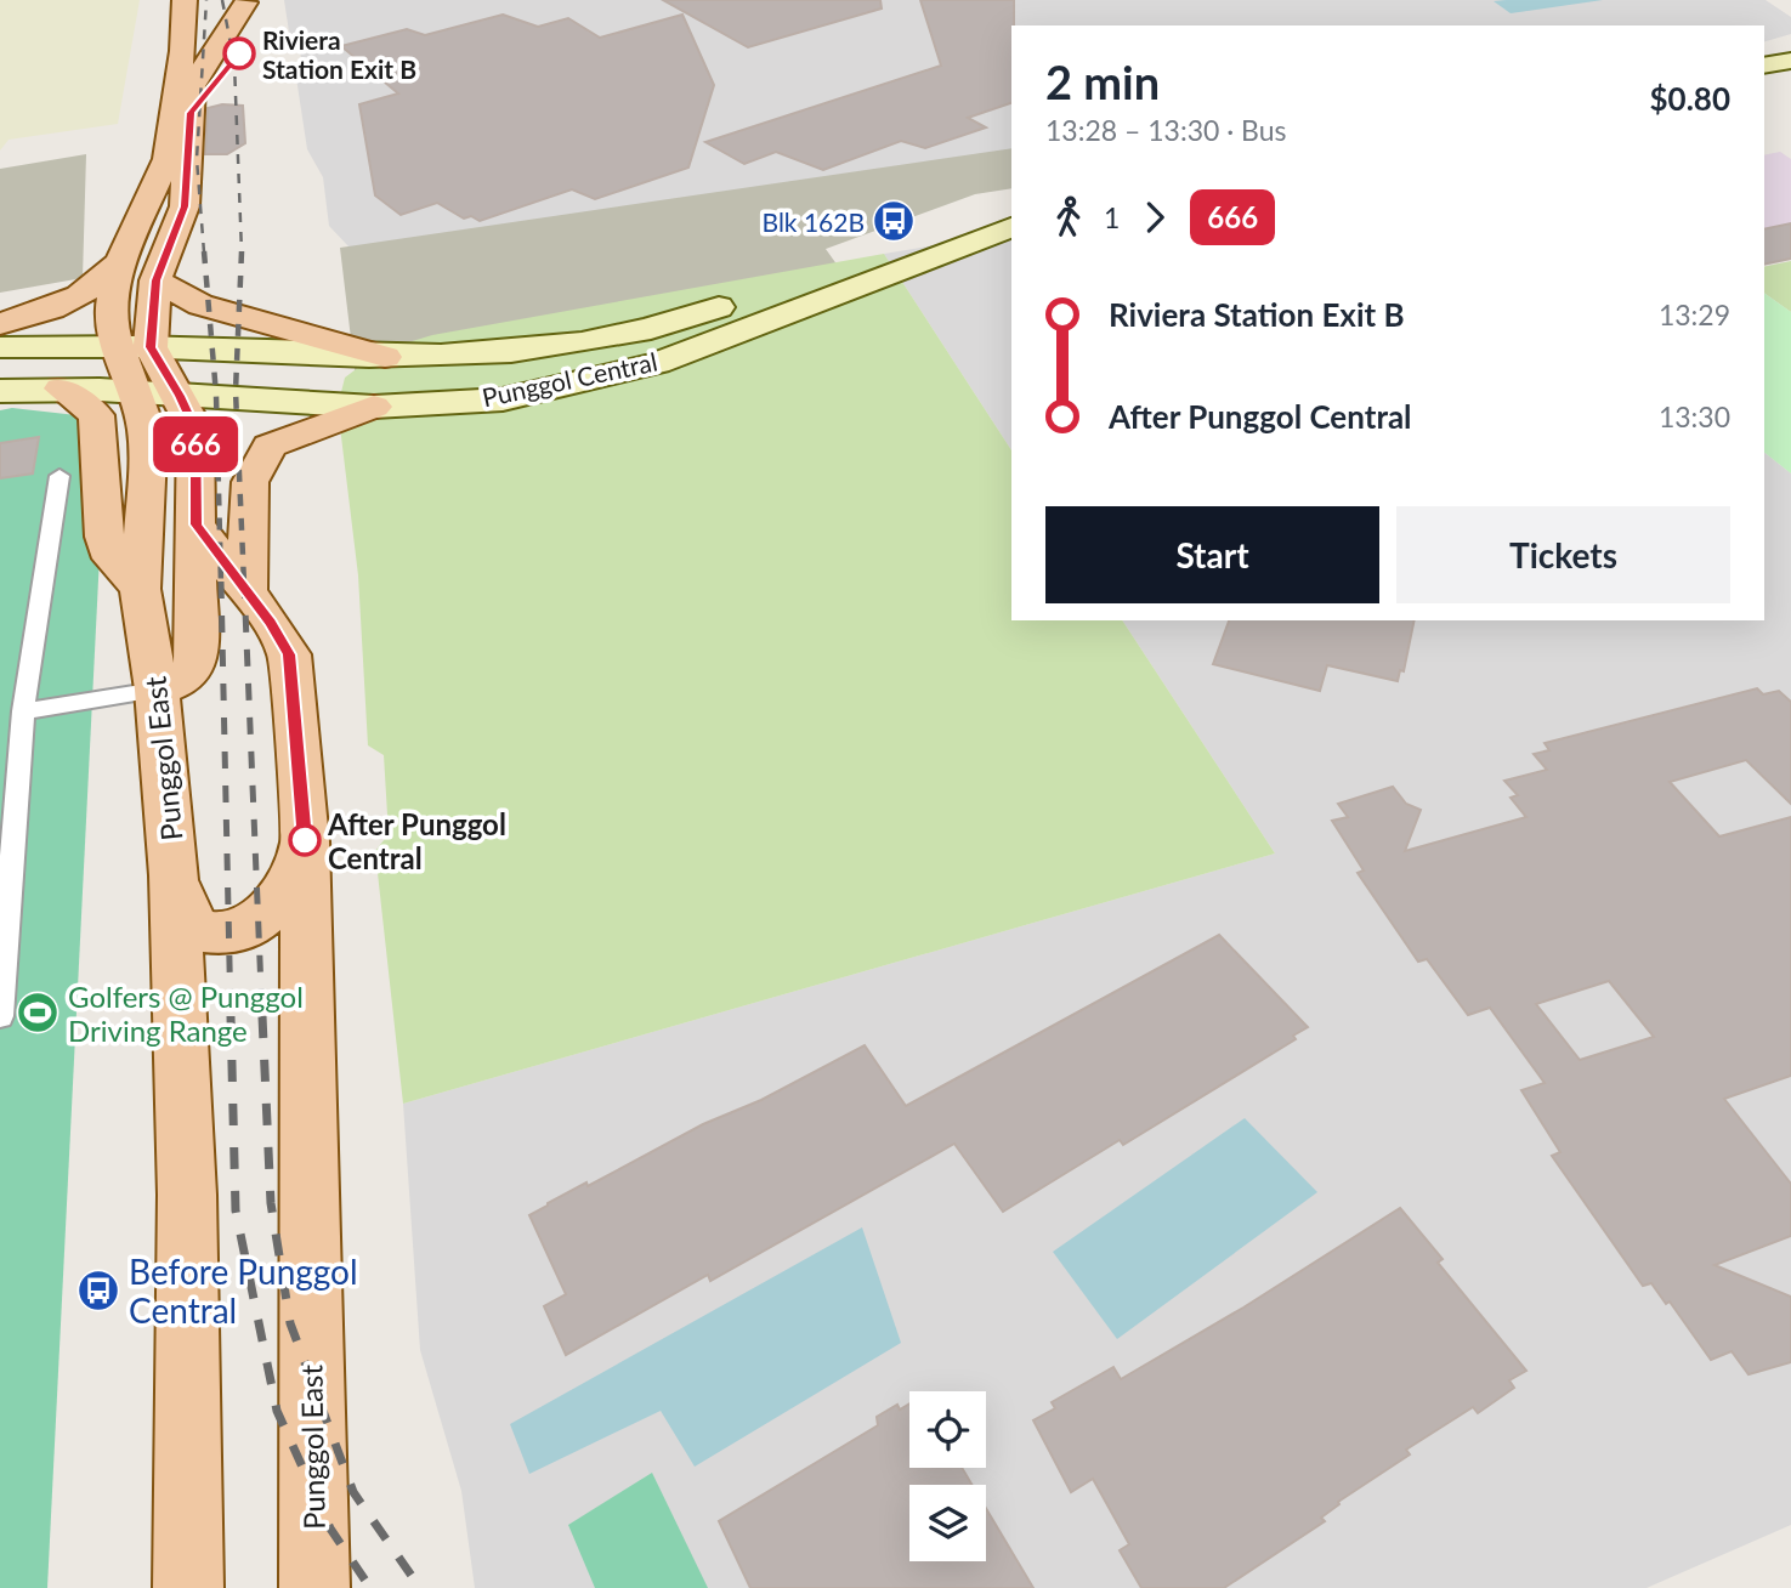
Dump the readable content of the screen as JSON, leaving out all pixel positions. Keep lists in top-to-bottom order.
{
  "streets": {
    "main road": ["Punggol Central", "Punggol East"]
  },
  "crossings": [
    ["Punggol Central", "Punggol East"]
  ],
  "places": {
    "other": ["Riviera Station Exit B", "After Punggol Central"],
    "bus stop": ["Blk 162B", "Before Punggol Central"],
    "sports": ["Golfers @ Punggol Driving Range"]
  },
  "lines": ["bus line 666"],
  "page": {
    "on_map": "666",
    "heading": ["2 min", "13:28 – 13:30 · Bus", "$0.80"],
    "legs": ["1", "666"],
    "list": [
      {
        "name": "Riviera Station Exit B",
        "value": "13:29"
      },
      {
        "name": "After Punggol Central",
        "value": "13:30"
      }
    ],
    "buttons": ["Start", "Tickets"]
  }
}
